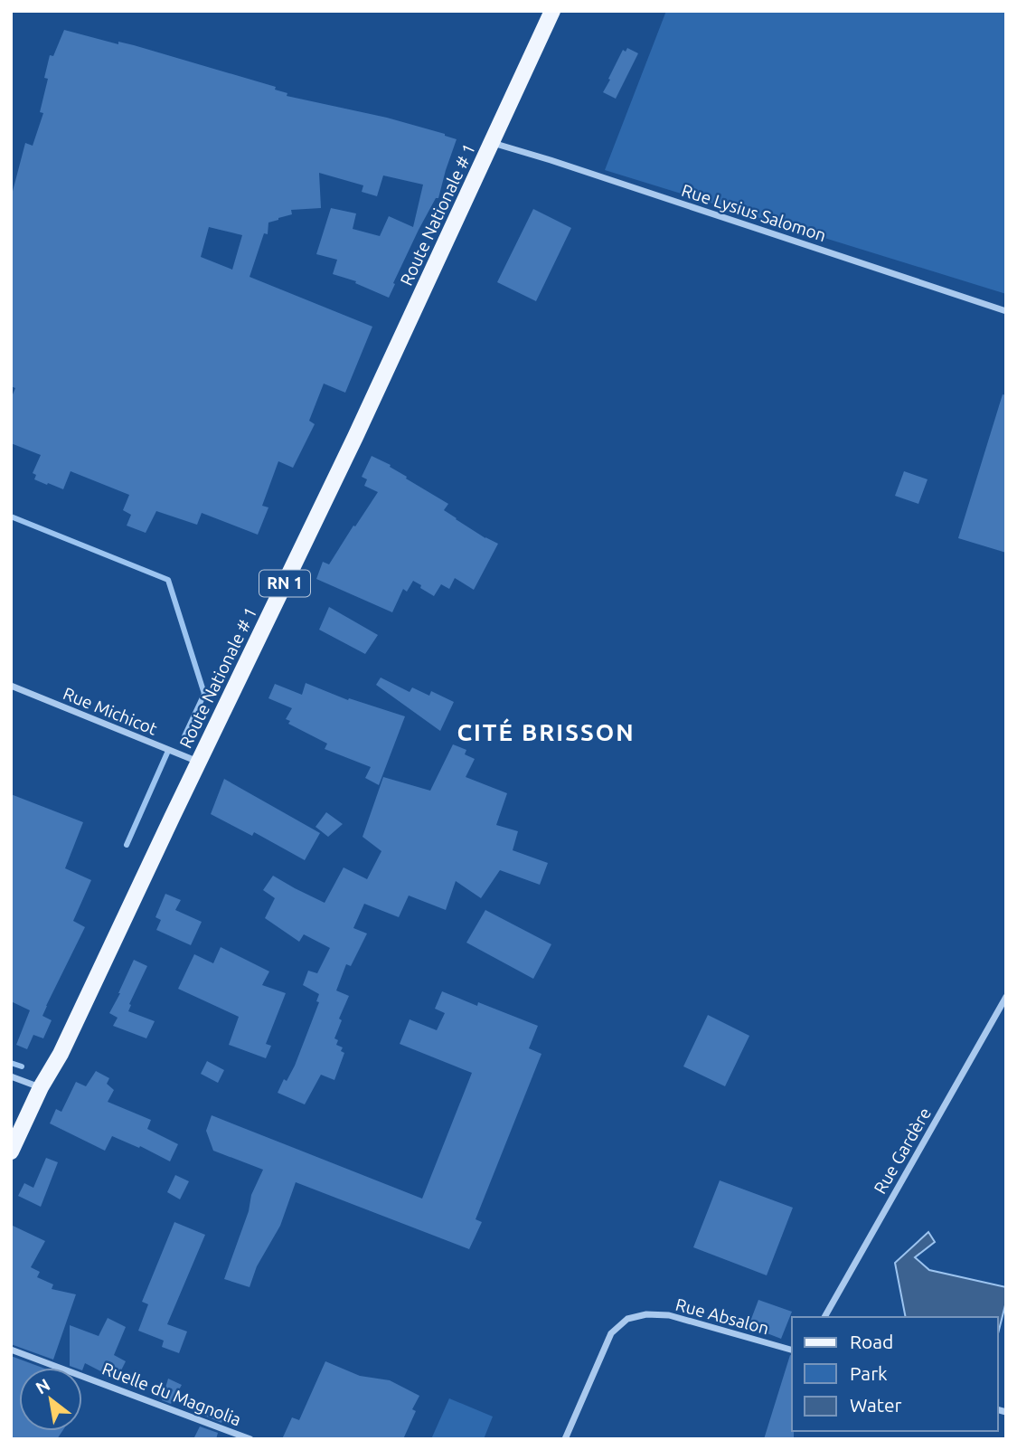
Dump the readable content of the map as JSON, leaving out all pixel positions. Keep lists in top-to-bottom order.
{
  "streets": {
    "main road": ["Route Nationale # 1", "RN 1"],
    "street": [
      "Rue Lysius Salomon",
      "Rue Michicot",
      "Rue Gardère",
      "Rue Absalon",
      "Ruelle du Magnolia"
    ]
  },
  "crossings": [
    ["Rue Lysius Salomon", "Route Nationale # 1"],
    ["Route Nationale # 1", "Rue Michicot"]
  ],
  "districts": ["CITÉ BRISSON"],
  "legend": ["Road", "Park", "Water"],
  "north": "top left"
}
